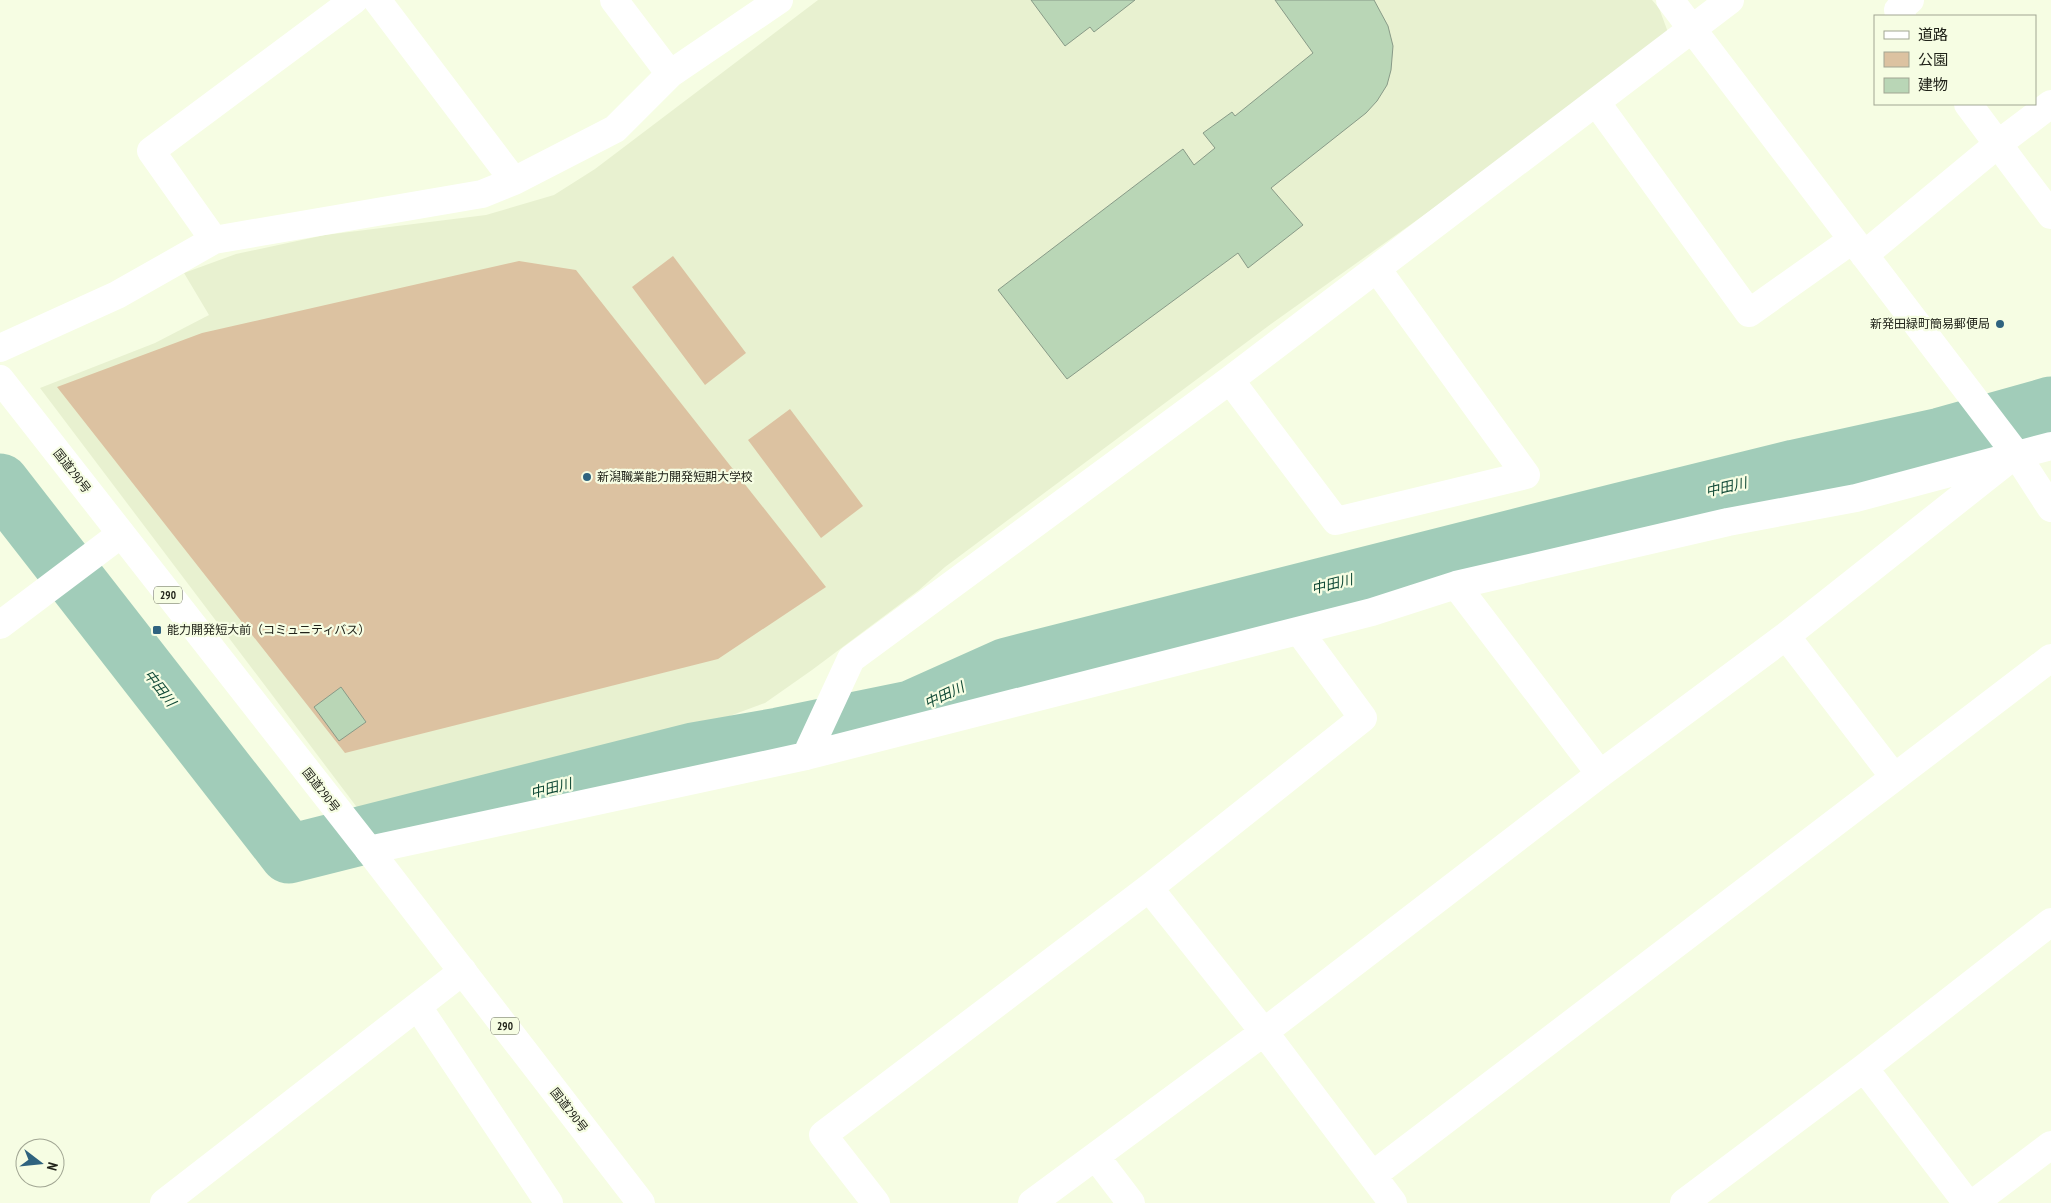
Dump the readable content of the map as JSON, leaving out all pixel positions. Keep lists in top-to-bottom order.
{
  "streets": {
    "main road": ["国道290号", "290"]
  },
  "water": ["中田川"],
  "places": {
    "other": ["新発田緑町簡易郵便局", "新潟職業能力開発短期大学校"],
    "transit": ["能力開発短大前（コミュニティバス）"]
  },
  "legend": ["道路", "公園", "建物"],
  "north": "right"
}
